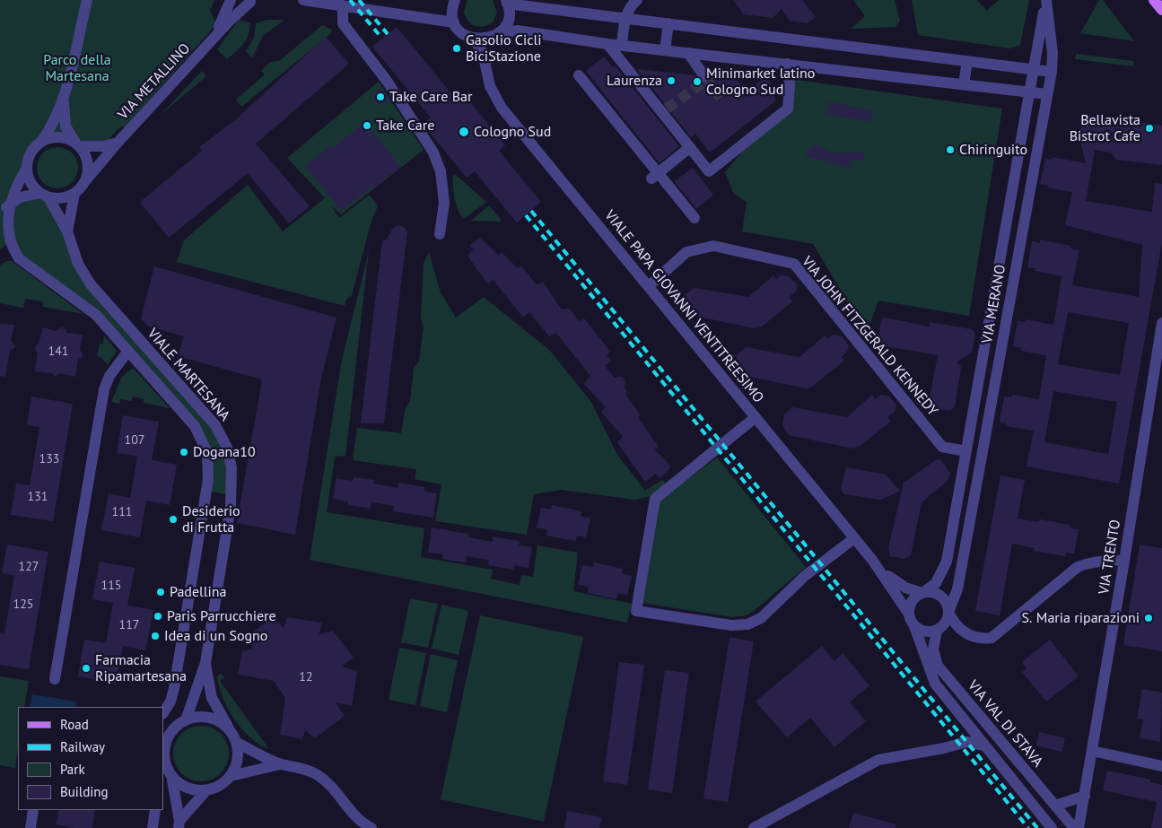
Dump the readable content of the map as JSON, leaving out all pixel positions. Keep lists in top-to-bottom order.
{
  "streets": {
    "street": [
      "VIA METALLINO",
      "VIA MERANO",
      "VIALE PAPA GIOVANNI VENTITREESIMO",
      "VIA JOHN FITZGERALD KENNEDY",
      "VIALE MARTESANA",
      "VIA TRENTO",
      "VIA VAL DI STAVA"
    ]
  },
  "crossings": [
    ["VIA METALLINO", "VIALE MARTESANA"],
    ["VIA MERANO", "VIALE PAPA GIOVANNI VENTITREESIMO"],
    ["VIA MERANO", "VIA JOHN FITZGERALD KENNEDY"],
    ["VIA MERANO", "VIA VAL DI STAVA"],
    ["VIALE PAPA GIOVANNI VENTITREESIMO", "VIA JOHN FITZGERALD KENNEDY"],
    ["VIALE PAPA GIOVANNI VENTITREESIMO", "VIA VAL DI STAVA"]
  ],
  "parks": ["Parco della Martesana"],
  "places": [
    "Gasolio Cicli BiciStazione",
    "Laurenza",
    "Minimarket latino Cologno Sud",
    "Take Care Bar",
    "Take Care",
    "Bellavista Bistrot Cafe",
    "Cologno Sud",
    "Chiringuito",
    "Dogana10",
    "Desiderio di Frutta",
    "Padellina",
    "Paris Parrucchiere",
    "S. Maria riparazioni",
    "Idea di un Sogno",
    "Farmacia Ripamartesana"
  ],
  "house_numbers": [
    "141",
    "107",
    "133",
    "131",
    "111",
    "127",
    "115",
    "125",
    "117",
    "12"
  ],
  "legend": [
    "Road",
    "Railway",
    "Park",
    "Building"
  ]
}
